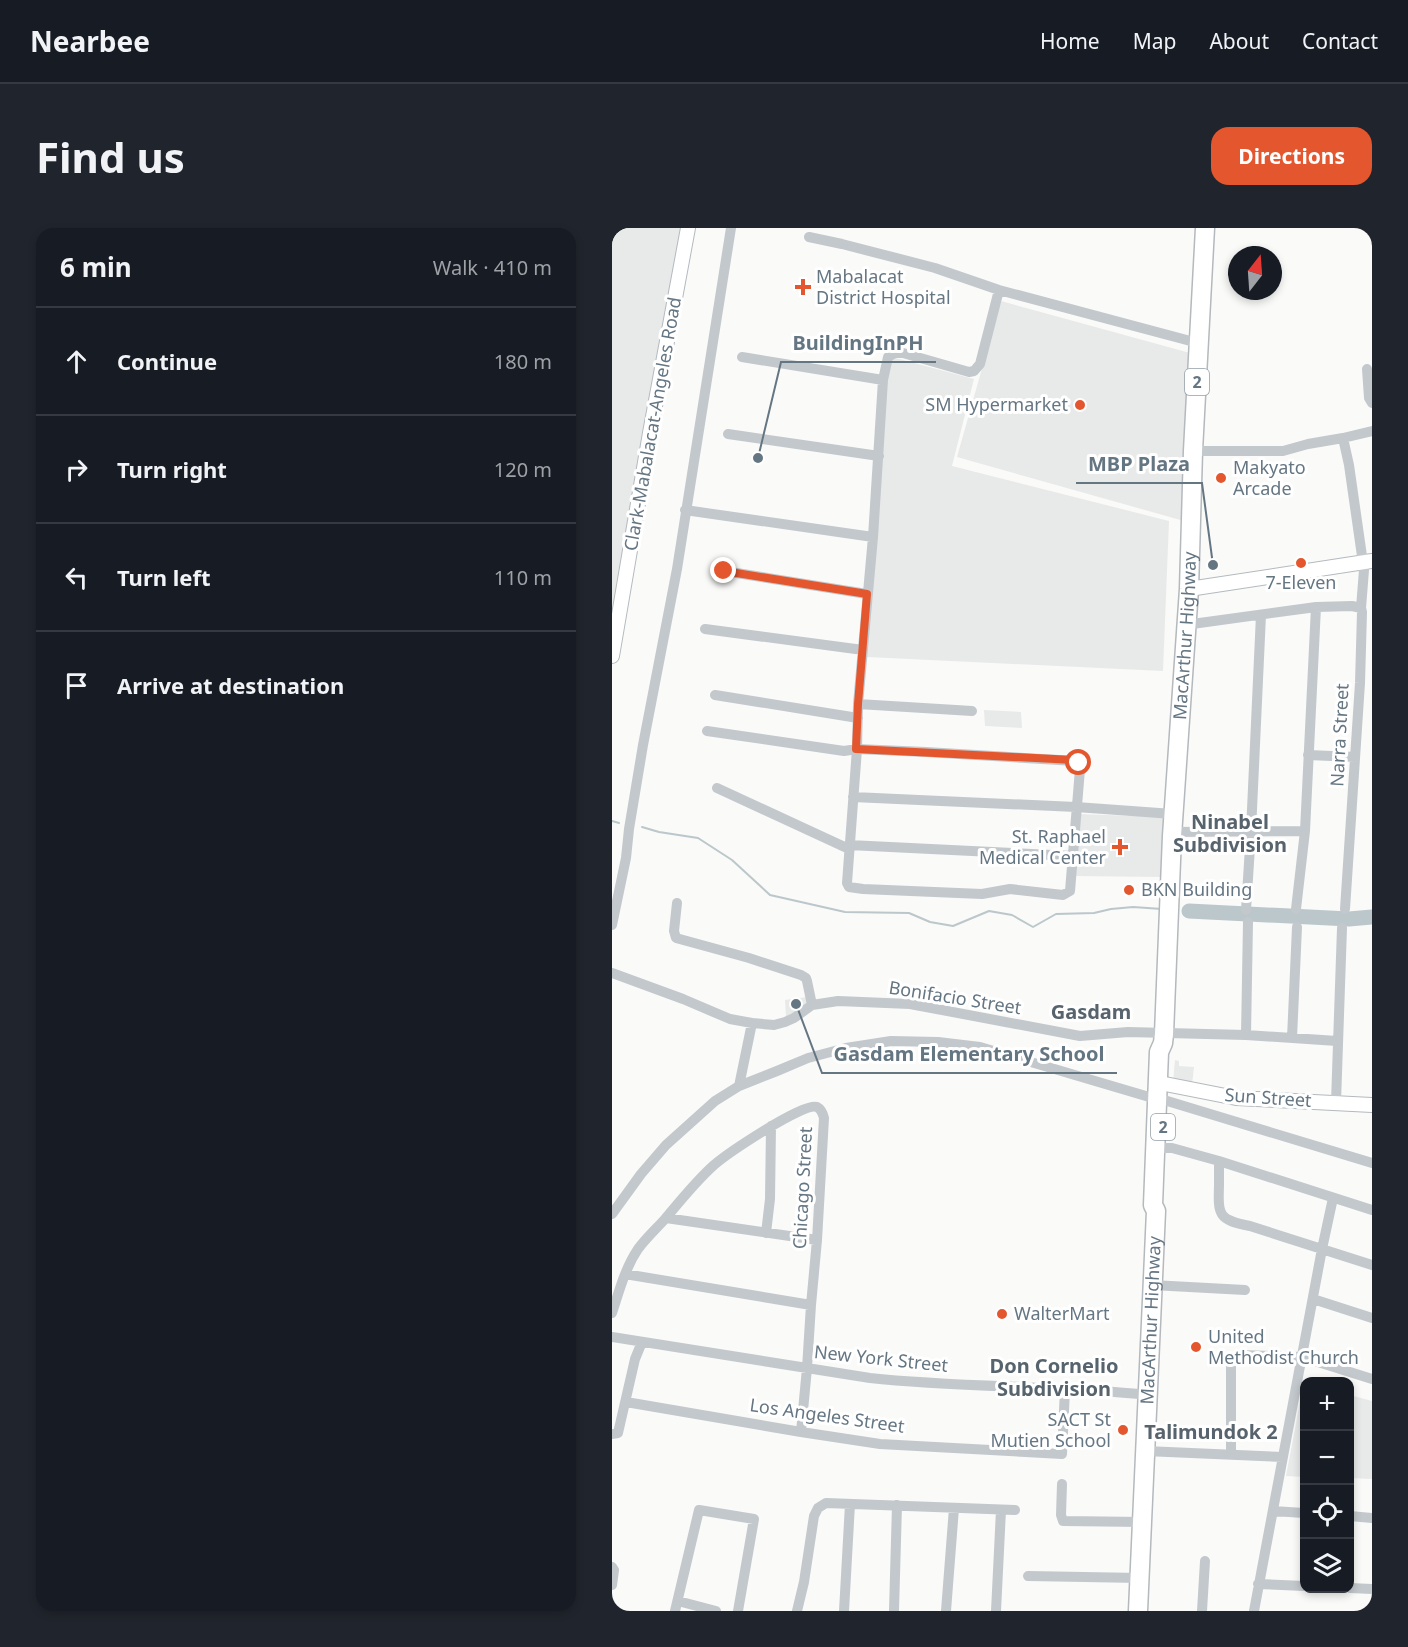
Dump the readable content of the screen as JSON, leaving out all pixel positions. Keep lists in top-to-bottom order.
{
  "streets": {
    "highway": ["2", "MacArthur Highway"],
    "main road": ["Clark-Mabalacat-Angeles Road", "Sun Street"],
    "street": [
      "Narra Street",
      "Bonifacio Street",
      "Chicago Street",
      "New York Street",
      "Los Angeles Street"
    ]
  },
  "crossings": [
    ["MacArthur Highway", "Bonifacio Street"],
    ["MacArthur Highway", "Sun Street"],
    ["MacArthur Highway", "New York Street"],
    ["Chicago Street", "New York Street"],
    ["Chicago Street", "Los Angeles Street"],
    ["New York Street", "Los Angeles Street"]
  ],
  "districts": [
    "Ninabel Subdivision",
    "Gasdam",
    "Don Cornelio Subdivision",
    "Talimundok 2"
  ],
  "places": {
    "health": ["Mabalacat District Hospital", "St. Raphael Medical Center"],
    "other": [
      "SM Hypermarket",
      "BuildingInPH",
      "Makyato Arcade",
      "7-Eleven",
      "MBP Plaza",
      "BKN Building",
      "Gasdam Elementary School",
      "WalterMart",
      "United Methodist Church",
      "SACT St Mutien School"
    ]
  },
  "north": "top",
  "page": {
    "header": "Nearbee",
    "nav": [
      "Home",
      "Map",
      "About",
      "Contact"
    ],
    "buttons": "Directions",
    "title": "Find us",
    "heading": ["6 min", "Walk · 410 m"],
    "list": [
      ["Continue", "180 m"],
      ["Turn right", "120 m"],
      ["Turn left", "110 m"],
      "Arrive at destination"
    ],
    "map_buttons": ["+", "−"]
  }
}
